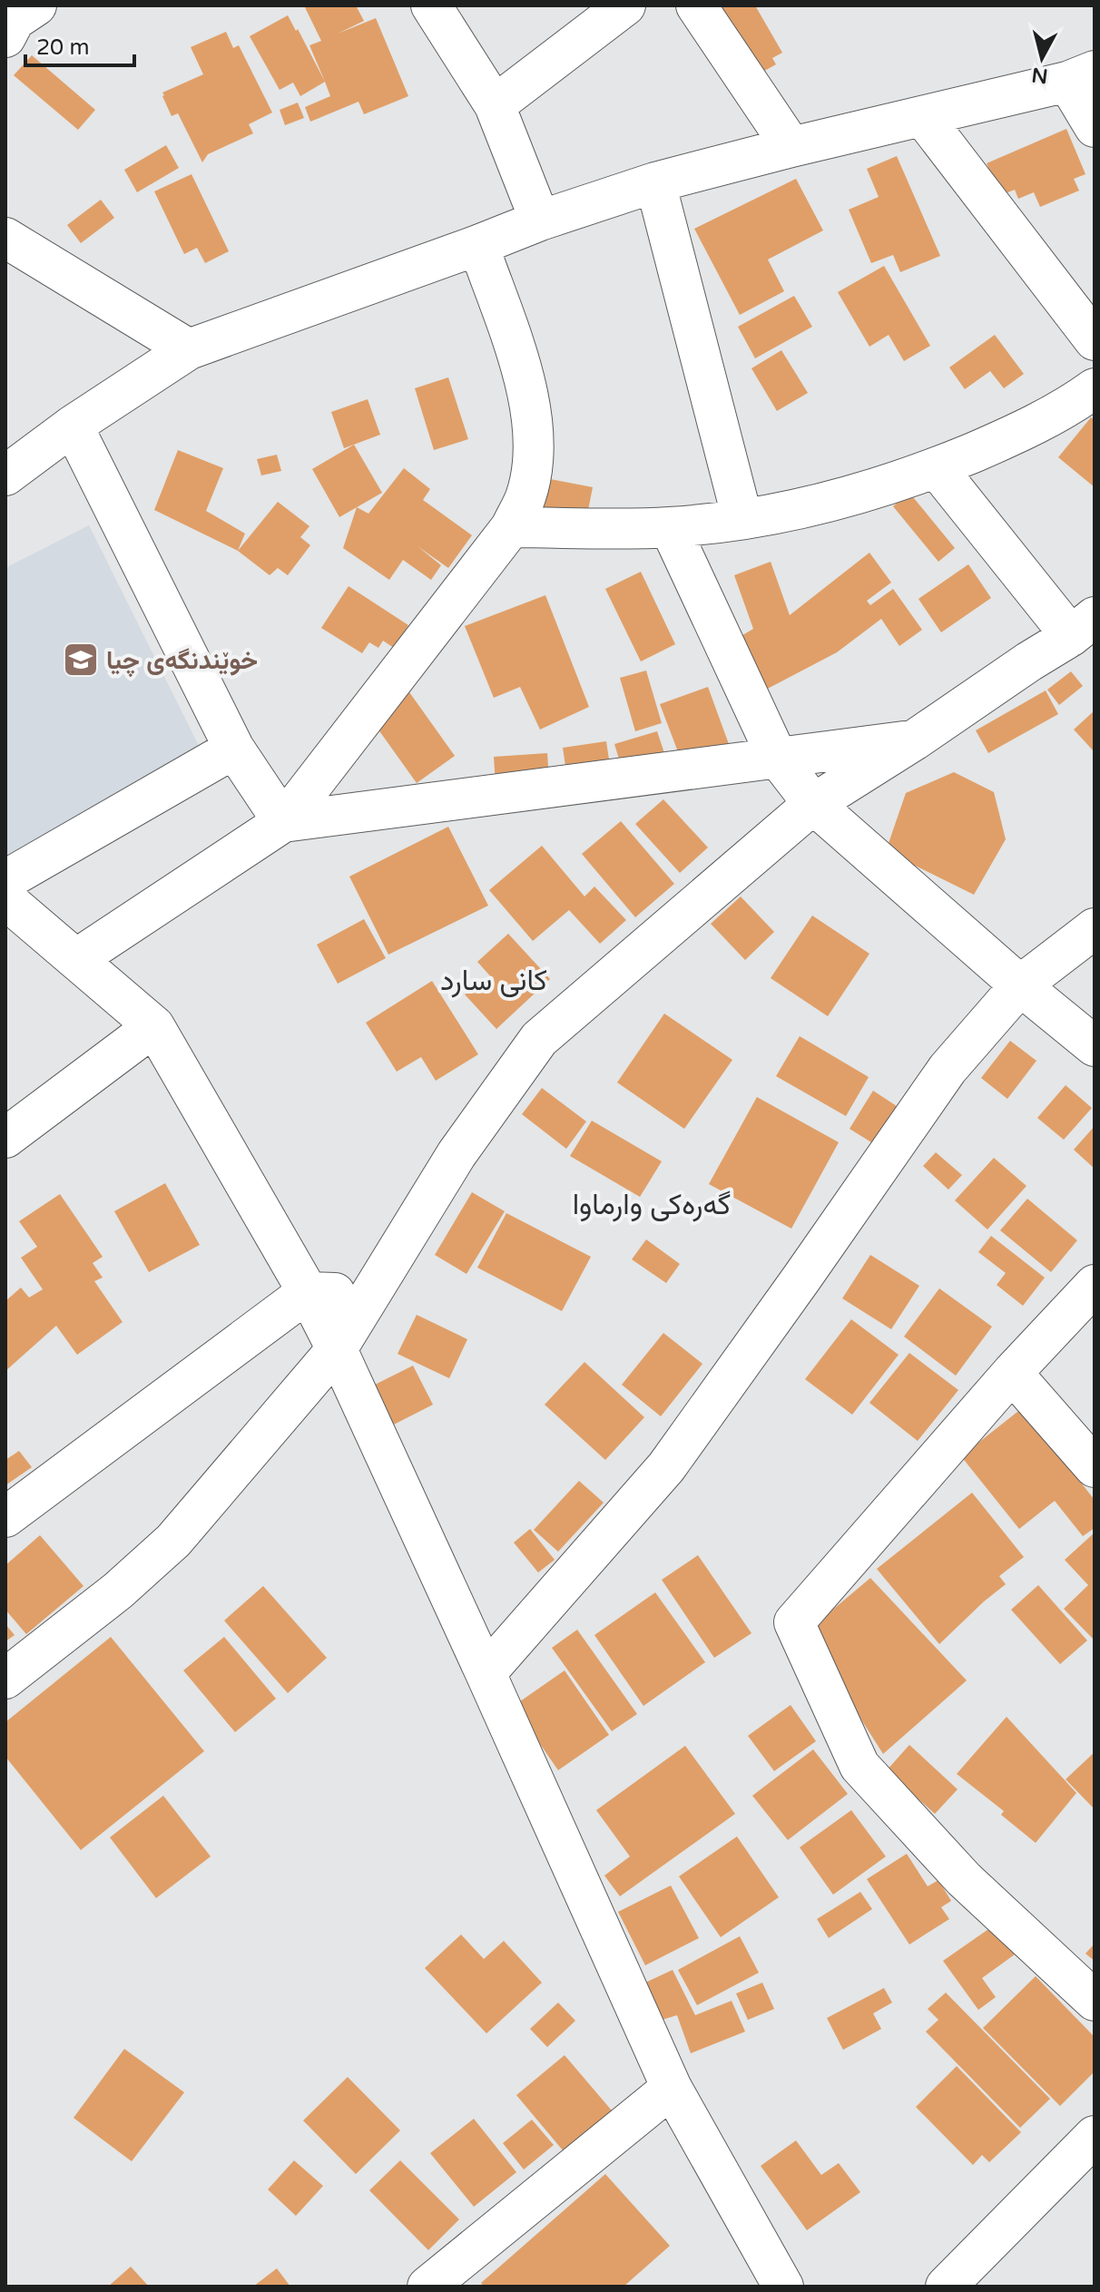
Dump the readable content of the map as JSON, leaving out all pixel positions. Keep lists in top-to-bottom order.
{
  "districts": ["کانی سارد", "گەرەکی وارماوا"],
  "places": {
    "school or university": ["خوێندنگەی چیا"]
  },
  "scale_bar": "20 m",
  "north": "bottom"
}
